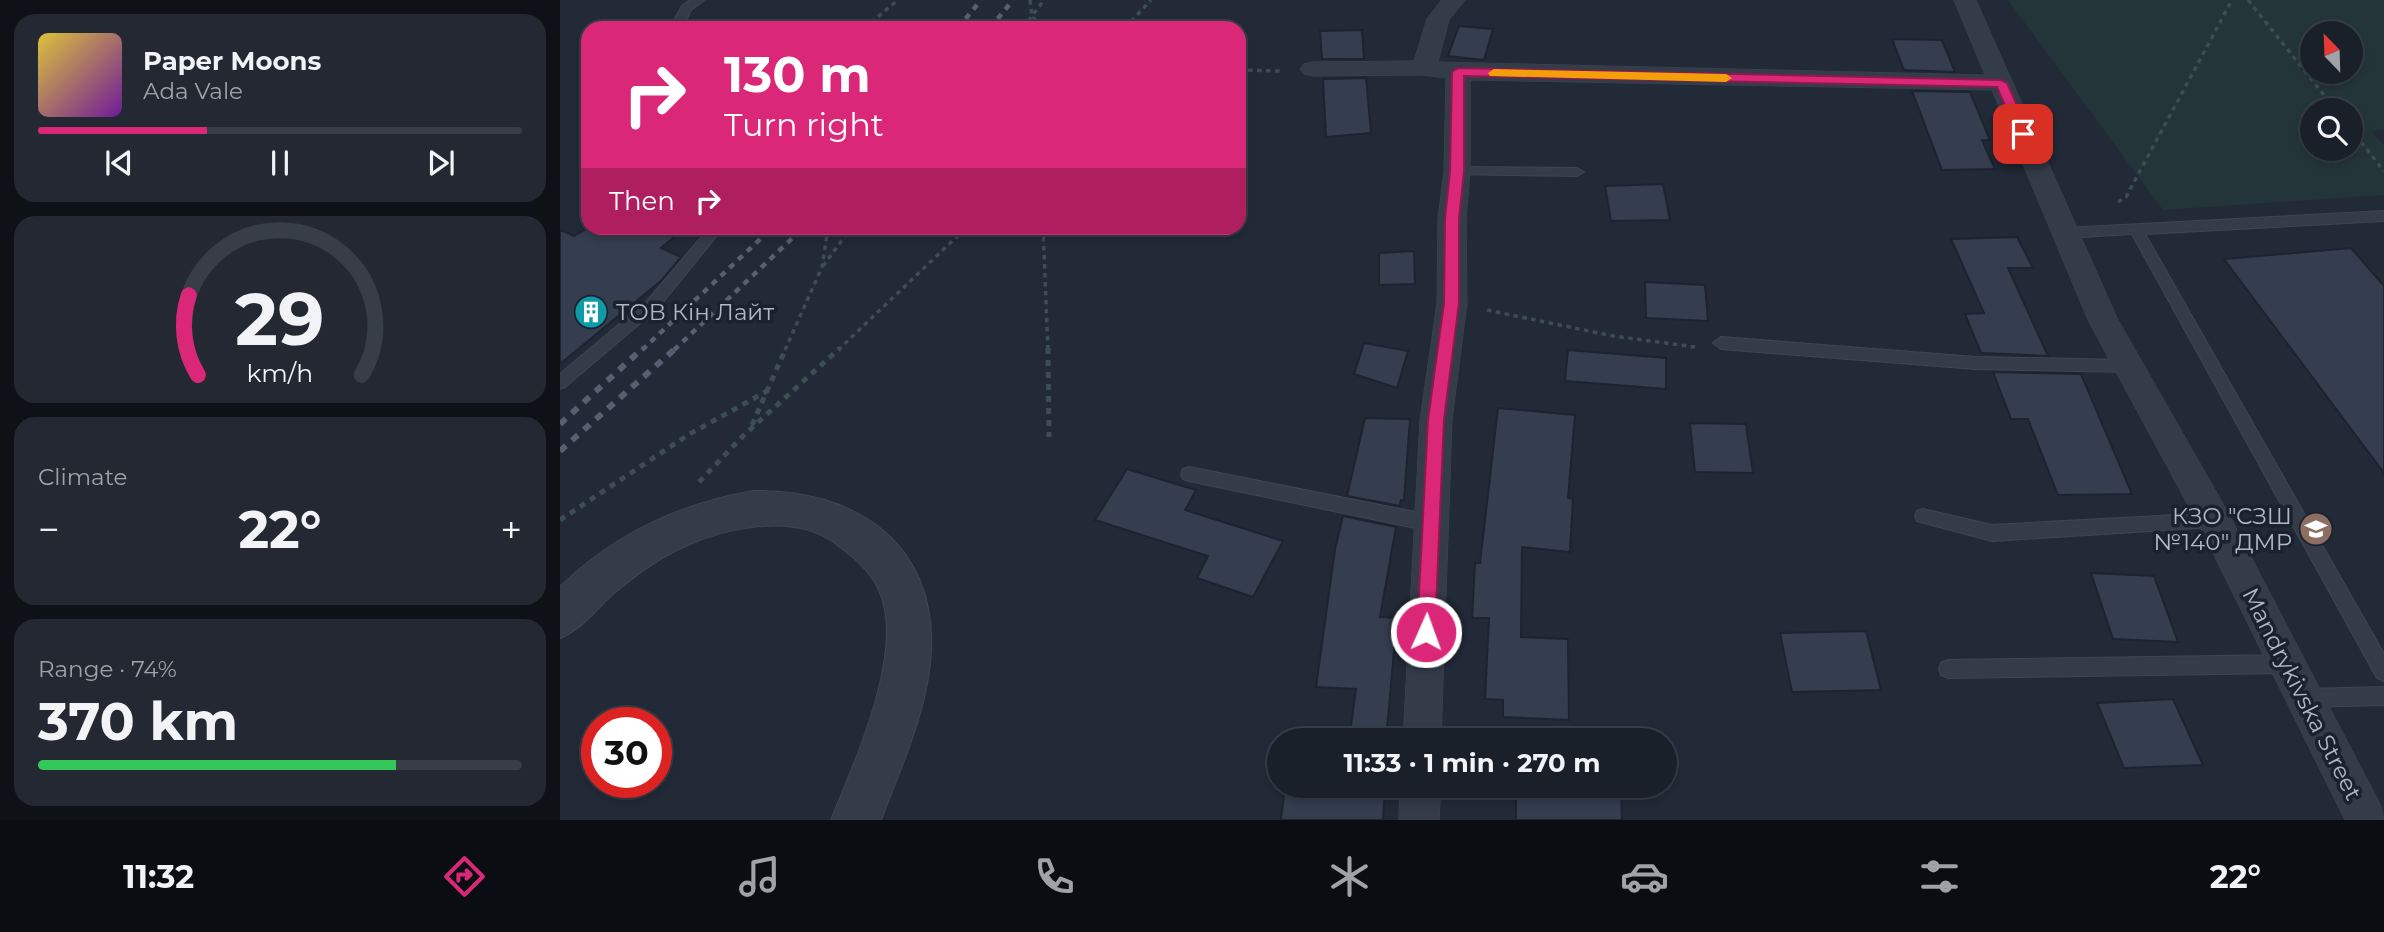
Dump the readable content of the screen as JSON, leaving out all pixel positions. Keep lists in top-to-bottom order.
{
  "streets": {
    "street": ["Mandrykivska Street"]
  },
  "places": {
    "building": ["ТОВ Кін Лайт"],
    "school or university": ["КЗО \"СЗШ №140\" ДМР"]
  },
  "north": "top left",
  "page": {
    "turn": ["130 m", "Turn right"],
    "song": ["Paper Moons", "Ada Vale"],
    "then": "Then",
    "tile": [
      "Climate",
      ["Range · 74%", "370 km"]
    ],
    "heat": ["−", "22°", "+"],
    "limit": "30",
    "trip": "11:33 · 1 min · 270 m",
    "tabs": ["11:32", "22°"],
    "gauge": ["29", "km/h"]
  }
}
